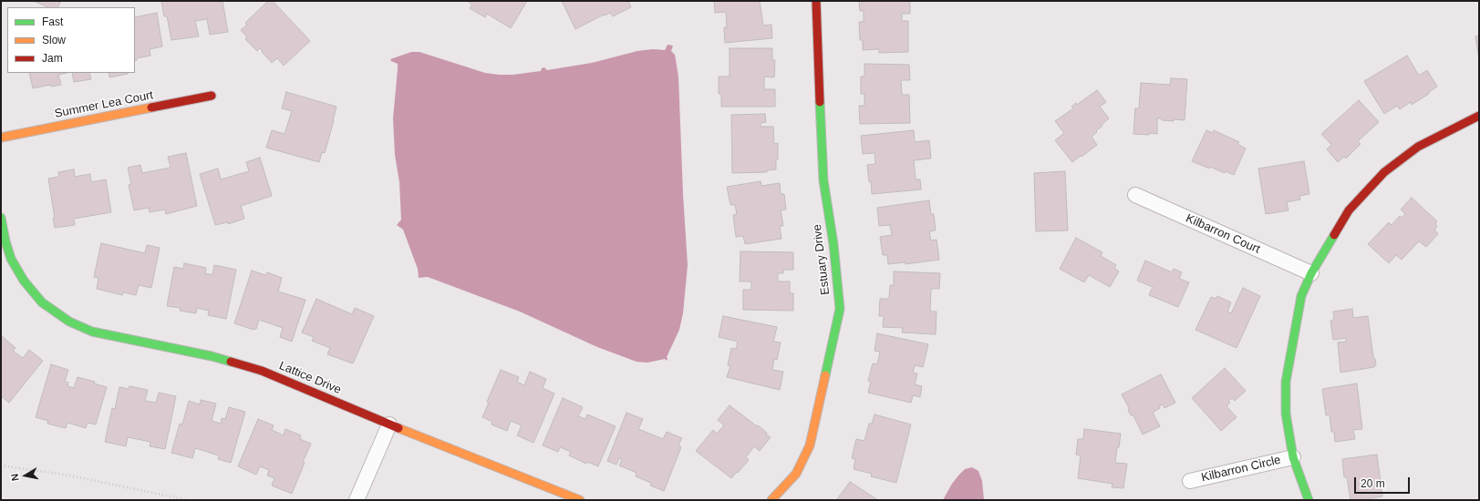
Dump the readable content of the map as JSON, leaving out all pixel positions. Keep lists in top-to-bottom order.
{
  "streets": {
    "street": [
      "Summer Lea Court",
      "Kilbarron Court",
      "Estuary Drive",
      "Lattice Drive",
      "Kilbarron Circle"
    ]
  },
  "legend": ["Fast", "Slow", "Jam"],
  "scale_bar": "20 m",
  "north": "left"
}
